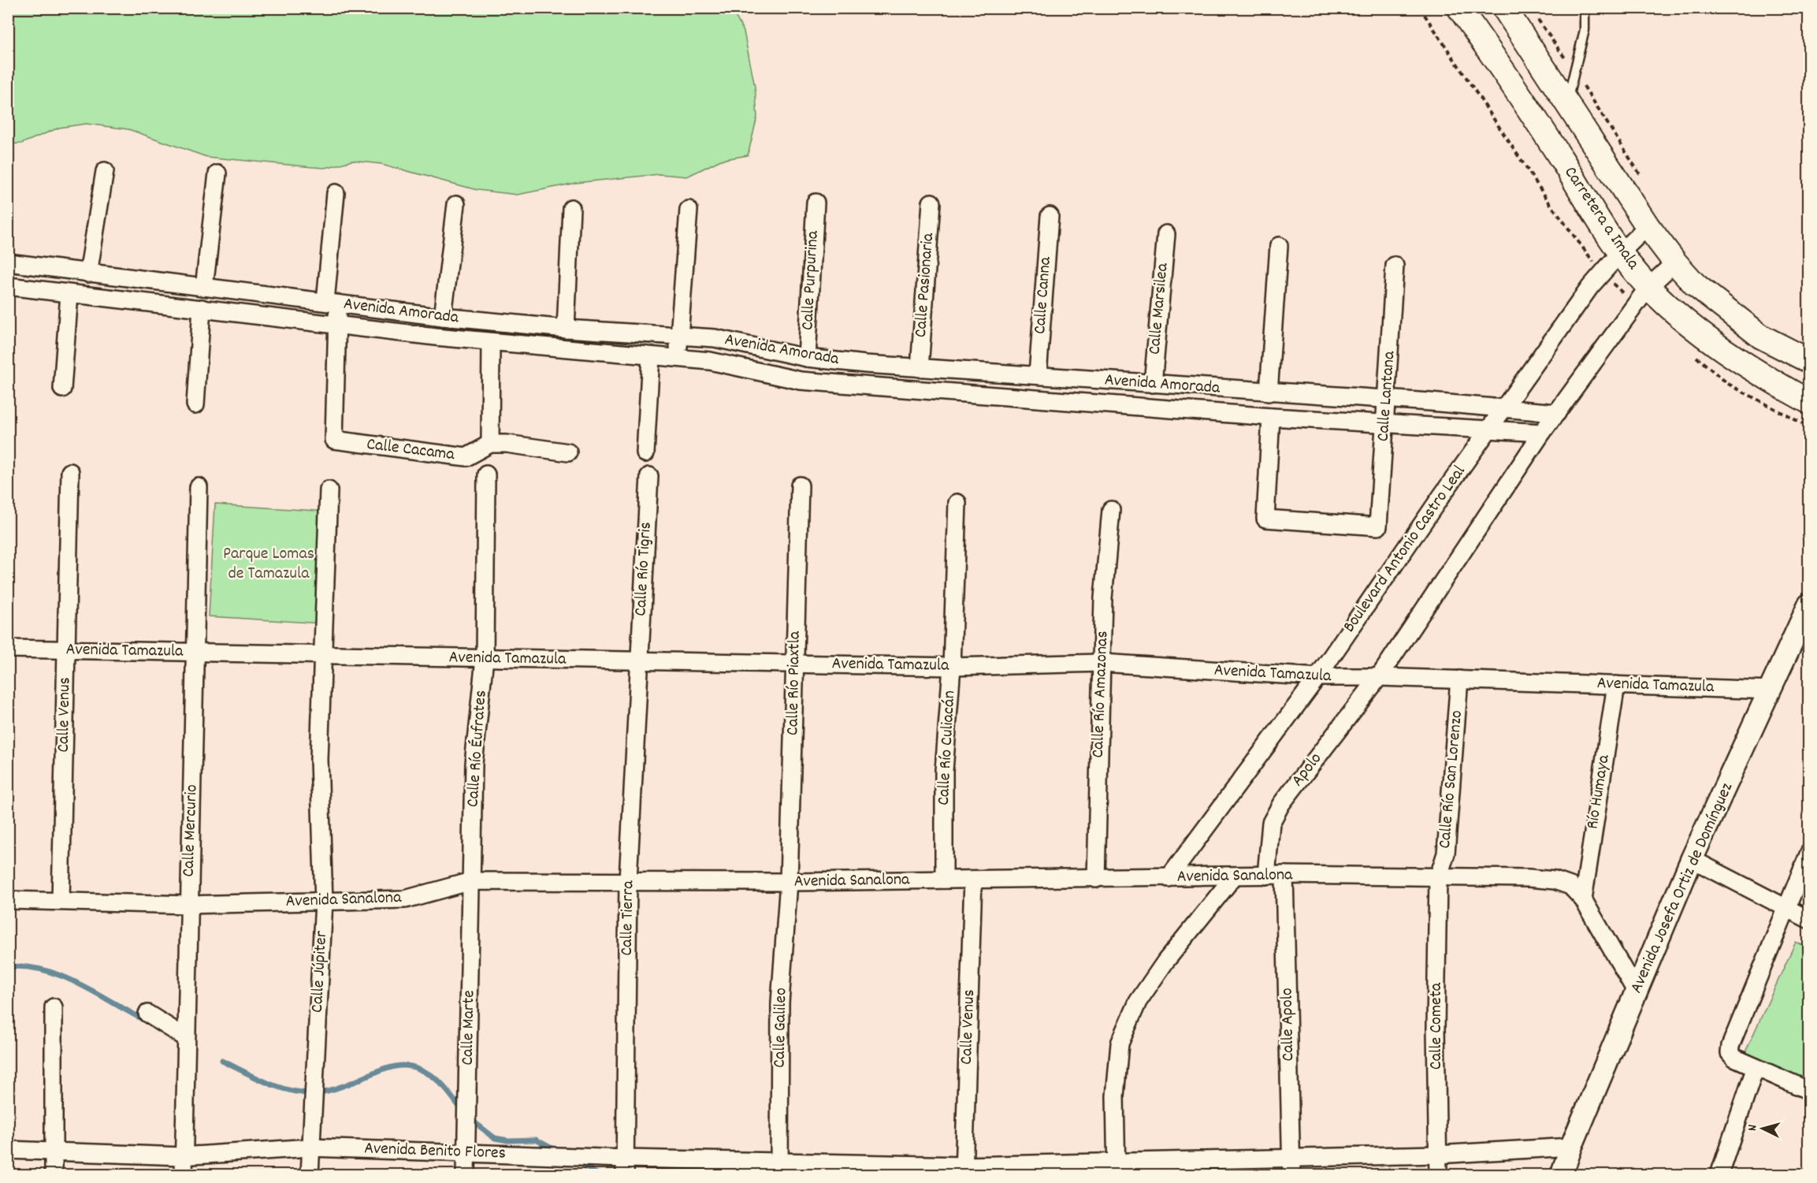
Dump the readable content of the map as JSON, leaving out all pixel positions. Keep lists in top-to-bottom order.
{
  "streets": {
    "main road": ["Carretera a Imala"],
    "street": [
      "Calle Purpurina",
      "Calle Pasionaria",
      "Calle Canna",
      "Calle Marsilea",
      "Avenida Amorada",
      "Calle Lantana",
      "Calle Cacama",
      "Boulevard Antonio Castro Leal",
      "Calle Río Tigris",
      "Avenida Tamazula",
      "Calle Río Piaxtla",
      "Calle Río Amazonas",
      "Calle Venus",
      "Calle Río Culiacán",
      "Calle Río Éufrates",
      "Apolo",
      "Calle Río San Lorenzo",
      "Río Humaya",
      "Calle Mercurio",
      "Avenida Sanalona",
      "Avenida Josefa Ortiz de Domínguez",
      "Calle Tierra",
      "Calle Júpiter",
      "Calle Apolo",
      "Calle Cometa",
      "Calle Marte",
      "Calle Galileo",
      "Avenida Benito Flores"
    ]
  },
  "crossings": [
    ["Carretera a Imala", "Boulevard Antonio Castro Leal"],
    ["Calle Purpurina", "Avenida Amorada"],
    ["Calle Pasionaria", "Avenida Amorada"],
    ["Calle Canna", "Avenida Amorada"],
    ["Calle Marsilea", "Avenida Amorada"],
    ["Avenida Amorada", "Calle Lantana"],
    ["Avenida Amorada", "Calle Cacama"],
    ["Avenida Amorada", "Boulevard Antonio Castro Leal"],
    ["Boulevard Antonio Castro Leal", "Avenida Tamazula"],
    ["Boulevard Antonio Castro Leal", "Avenida Sanalona"],
    ["Calle Río Tigris", "Avenida Tamazula"],
    ["Calle Río Tigris", "Calle Tierra"],
    ["Avenida Tamazula", "Calle Río Piaxtla"],
    ["Avenida Tamazula", "Calle Río Amazonas"],
    ["Avenida Tamazula", "Calle Venus"],
    ["Avenida Tamazula", "Calle Río Culiacán"],
    ["Avenida Tamazula", "Calle Río Éufrates"],
    ["Avenida Tamazula", "Apolo"],
    ["Avenida Tamazula", "Calle Río San Lorenzo"],
    ["Avenida Tamazula", "Río Humaya"],
    ["Avenida Tamazula", "Calle Mercurio"],
    ["Avenida Tamazula", "Avenida Josefa Ortiz de Domínguez"],
    ["Avenida Tamazula", "Calle Tierra"],
    ["Avenida Tamazula", "Calle Júpiter"],
    ["Calle Río Piaxtla", "Avenida Sanalona"],
    ["Calle Río Piaxtla", "Calle Galileo"],
    ["Calle Río Amazonas", "Avenida Sanalona"],
    ["Calle Venus", "Avenida Sanalona"],
    ["Calle Venus", "Avenida Benito Flores"],
    ["Calle Río Culiacán", "Avenida Sanalona"],
    ["Calle Río Éufrates", "Avenida Sanalona"],
    ["Calle Río Éufrates", "Calle Marte"],
    ["Apolo", "Avenida Sanalona"],
    ["Calle Río San Lorenzo", "Avenida Sanalona"],
    ["Calle Río San Lorenzo", "Calle Cometa"],
    ["Río Humaya", "Avenida Sanalona"],
    ["Calle Mercurio", "Avenida Sanalona"],
    ["Calle Mercurio", "Avenida Benito Flores"],
    ["Avenida Sanalona", "Avenida Josefa Ortiz de Domínguez"],
    ["Avenida Sanalona", "Calle Tierra"],
    ["Avenida Sanalona", "Calle Júpiter"],
    ["Avenida Sanalona", "Calle Apolo"],
    ["Avenida Sanalona", "Calle Cometa"],
    ["Avenida Sanalona", "Calle Marte"],
    ["Avenida Sanalona", "Calle Galileo"],
    ["Avenida Josefa Ortiz de Domínguez", "Avenida Benito Flores"],
    ["Calle Tierra", "Avenida Benito Flores"],
    ["Calle Júpiter", "Avenida Benito Flores"],
    ["Calle Apolo", "Avenida Benito Flores"],
    ["Calle Cometa", "Avenida Benito Flores"],
    ["Calle Marte", "Avenida Benito Flores"],
    ["Calle Galileo", "Avenida Benito Flores"]
  ],
  "parks": ["Parque Lomas de Tamazula"],
  "north": "left"
}
